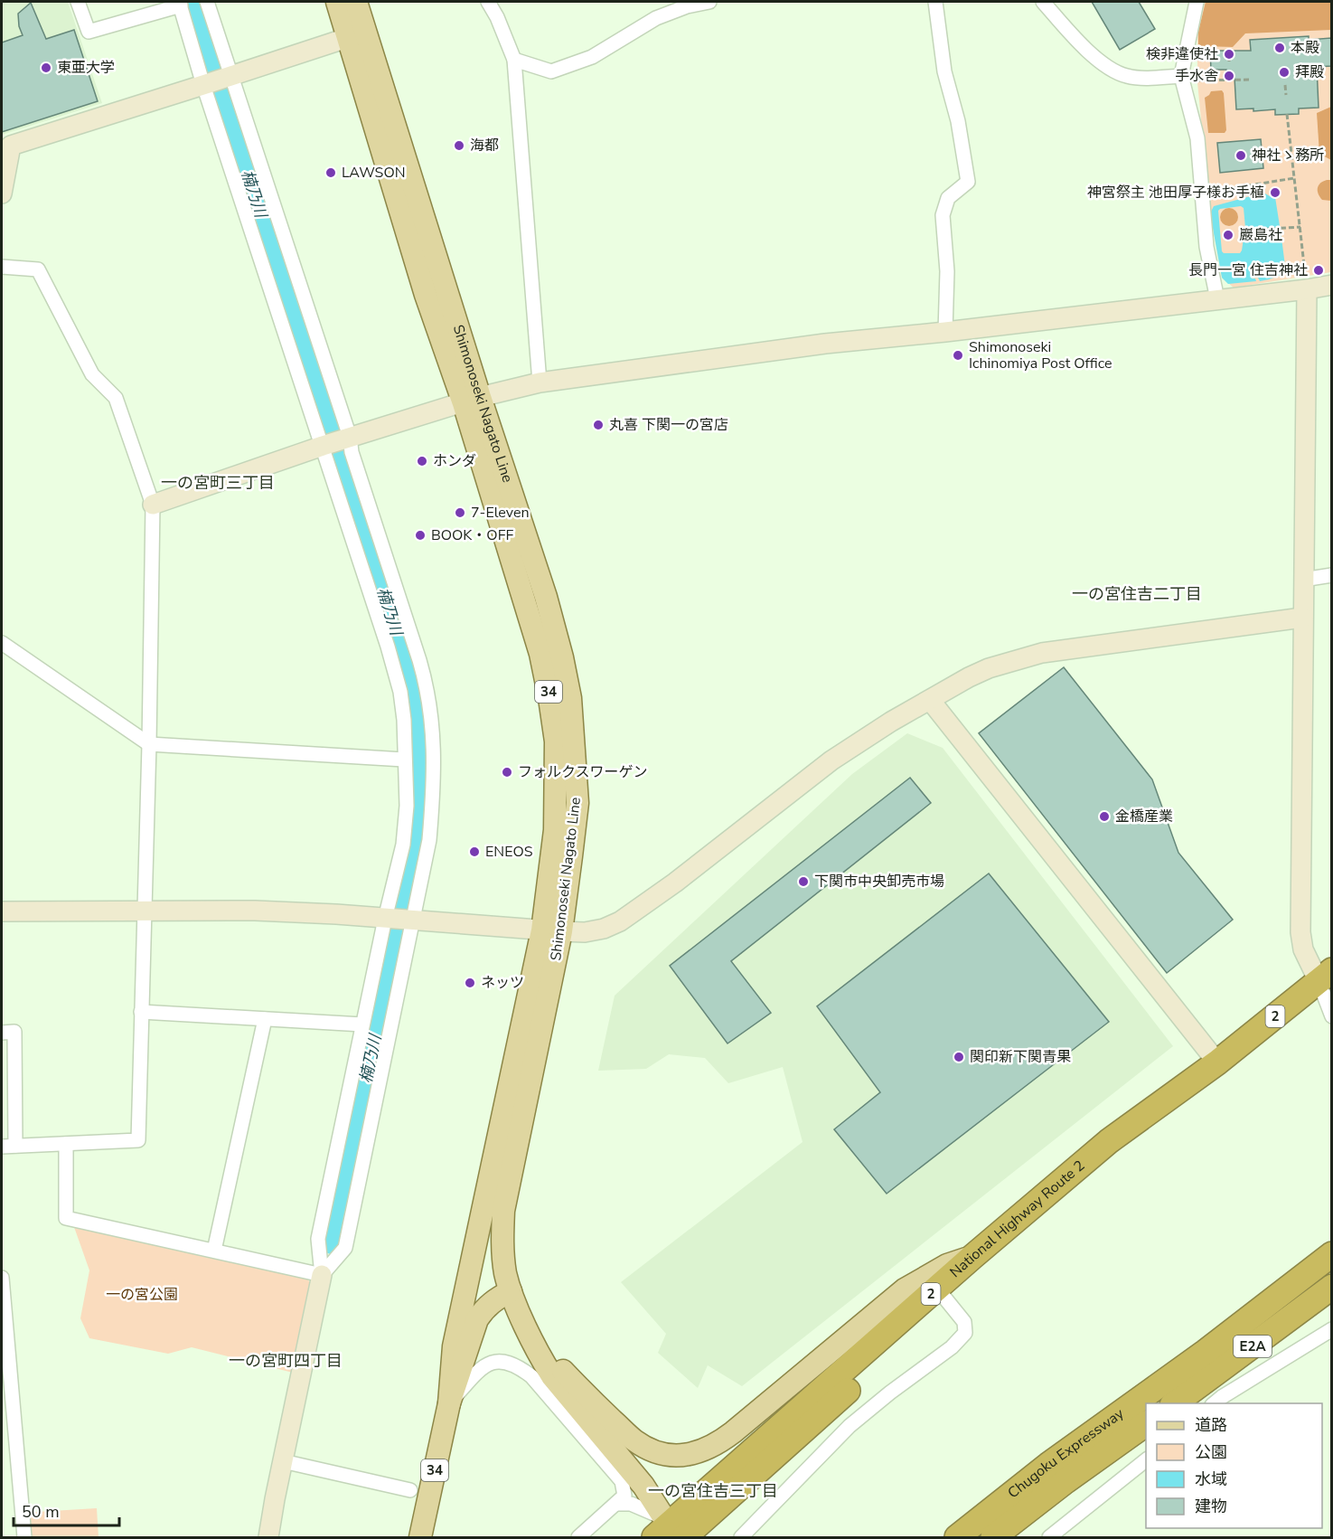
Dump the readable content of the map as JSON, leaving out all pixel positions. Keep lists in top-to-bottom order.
{
  "streets": {
    "highway": [
      "2",
      "National Highway Route 2",
      "E2A",
      "Chugoku Expressway"
    ],
    "main road": ["Shimonoseki Nagato Line", "34"]
  },
  "districts": [
    "一の宮町三丁目",
    "一の宮住吉二丁目",
    "一の宮町四丁目",
    "一の宮住吉三丁目"
  ],
  "water": ["楠乃川"],
  "parks": ["一の宮公園"],
  "places": [
    "本殿",
    "検非違使社",
    "東亜大学",
    "拜殿",
    "手水舎",
    "海都",
    "神社ゝ務所",
    "LAWSON",
    "神宮祭主 池田厚子様お手植",
    "巖島社",
    "長門一宮 住吉神社",
    "Shimonoseki Ichinomiya Post Office",
    "丸喜 下関一の宮店",
    "ホンダ",
    "7-Eleven",
    "BOOK・OFF",
    "フォルクスワーゲン",
    "金橋産業",
    "ENEOS",
    "下関市中央卸売市場",
    "ネッツ",
    "関印新下関青果"
  ],
  "legend": [
    "道路",
    "公園",
    "水域",
    "建物"
  ],
  "scale_bar": "50 m"
}
